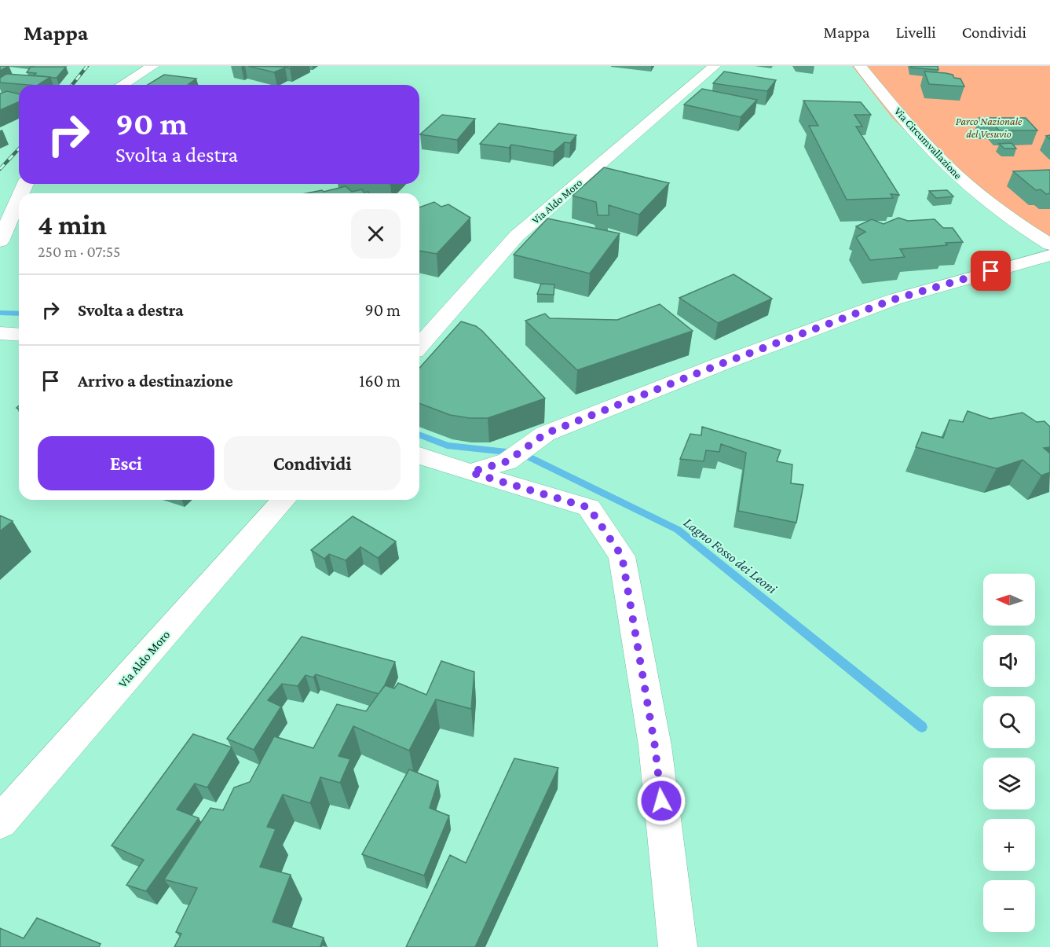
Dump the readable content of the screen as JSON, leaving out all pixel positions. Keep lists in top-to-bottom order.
{
  "streets": {
    "street": ["Via Circumvallazione", "Via Aldo Moro"]
  },
  "water": ["Lagno Fosso dei Leoni"],
  "parks": ["Parco Nazionale del Vesuvio"],
  "north": "left",
  "page": {
    "header": "Mappa",
    "nav": ["Mappa", "Livelli", "Condividi"],
    "turn": ["90 m", "Svolta a destra"],
    "heading": ["4 min", "250 m · 07:55"],
    "list": [
      {
        "name": "Svolta a destra",
        "value": "90 m"
      },
      {
        "name": "Arrivo a destinazione",
        "value": "160 m"
      }
    ],
    "buttons": ["Esci", "Condividi"],
    "map_buttons": ["+", "−"]
  }
}
